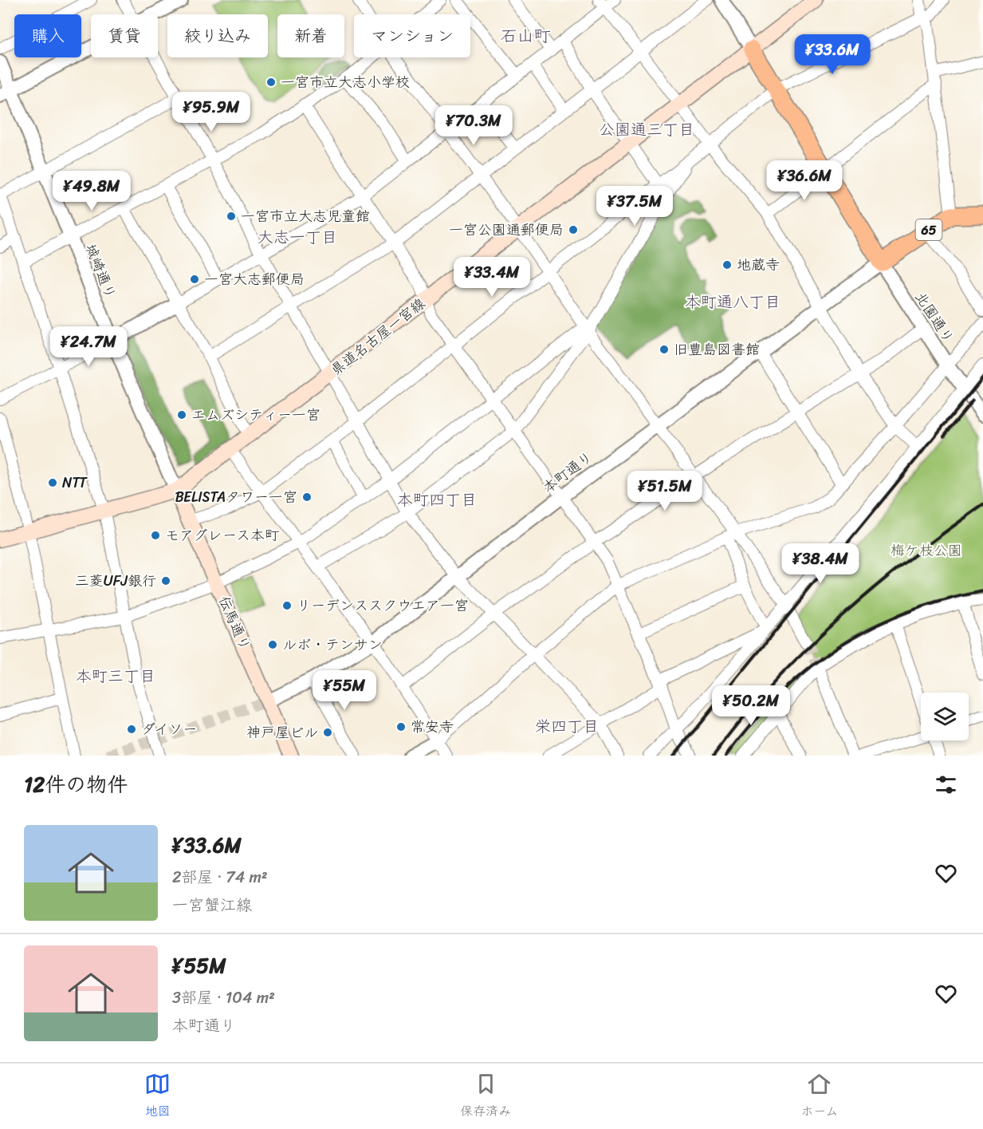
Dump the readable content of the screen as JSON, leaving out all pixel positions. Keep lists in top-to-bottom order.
{
  "streets": {
    "main road": ["65", "県道名古屋一宮線", "伝馬通り"],
    "street": ["城崎通り", "北園通り", "本町通り"]
  },
  "crossings": [
    ["65", "北園通り"],
    ["65", "本町通り"],
    ["城崎通り", "県道名古屋一宮線"],
    ["城崎通り", "伝馬通り"],
    ["北園通り", "本町通り"],
    ["県道名古屋一宮線", "伝馬通り"],
    ["本町通り", "伝馬通り"]
  ],
  "districts": [
    "石山町",
    "公園通三丁目",
    "大志一丁目",
    "本町通八丁目",
    "本町四丁目",
    "本町三丁目",
    "栄四丁目"
  ],
  "parks": ["梅ケ枝公園"],
  "places": [
    "一宮市立大志小学校",
    "一宮市立大志児童館",
    "一宮公園通郵便局",
    "地蔵寺",
    "一宮大志郵便局",
    "旧豊島図書館",
    "エムズシティー一宮",
    "NTT",
    "BELISTAタワー一宮",
    "モアグレース本町",
    "三菱UFJ銀行",
    "リーデンススクウエア一宮",
    "ルボ・テンサン",
    "常安寺",
    "ダイソー",
    "神戸屋ビル"
  ],
  "page": {
    "chip": [
      "購入",
      "賃貸",
      "絞り込み",
      "新着",
      "マンション"
    ],
    "price": [
      "¥33.6M",
      "¥95.9M",
      "¥70.3M",
      "¥36.6M",
      "¥49.8M",
      "¥37.5M",
      "¥33.4M",
      "¥24.7M",
      "¥51.5M",
      "¥38.4M",
      "¥55M",
      "¥50.2M"
    ],
    "heading": "12件の物件",
    "list": [
      {
        "name": "¥33.6M",
        "note": "2部屋 · 74 m² · 一宮蟹江線"
      },
      {
        "name": "¥55M",
        "note": "3部屋 · 104 m² · 本町通り"
      }
    ],
    "tabs": ["地図", "保存済み", "ホーム"]
  }
}
